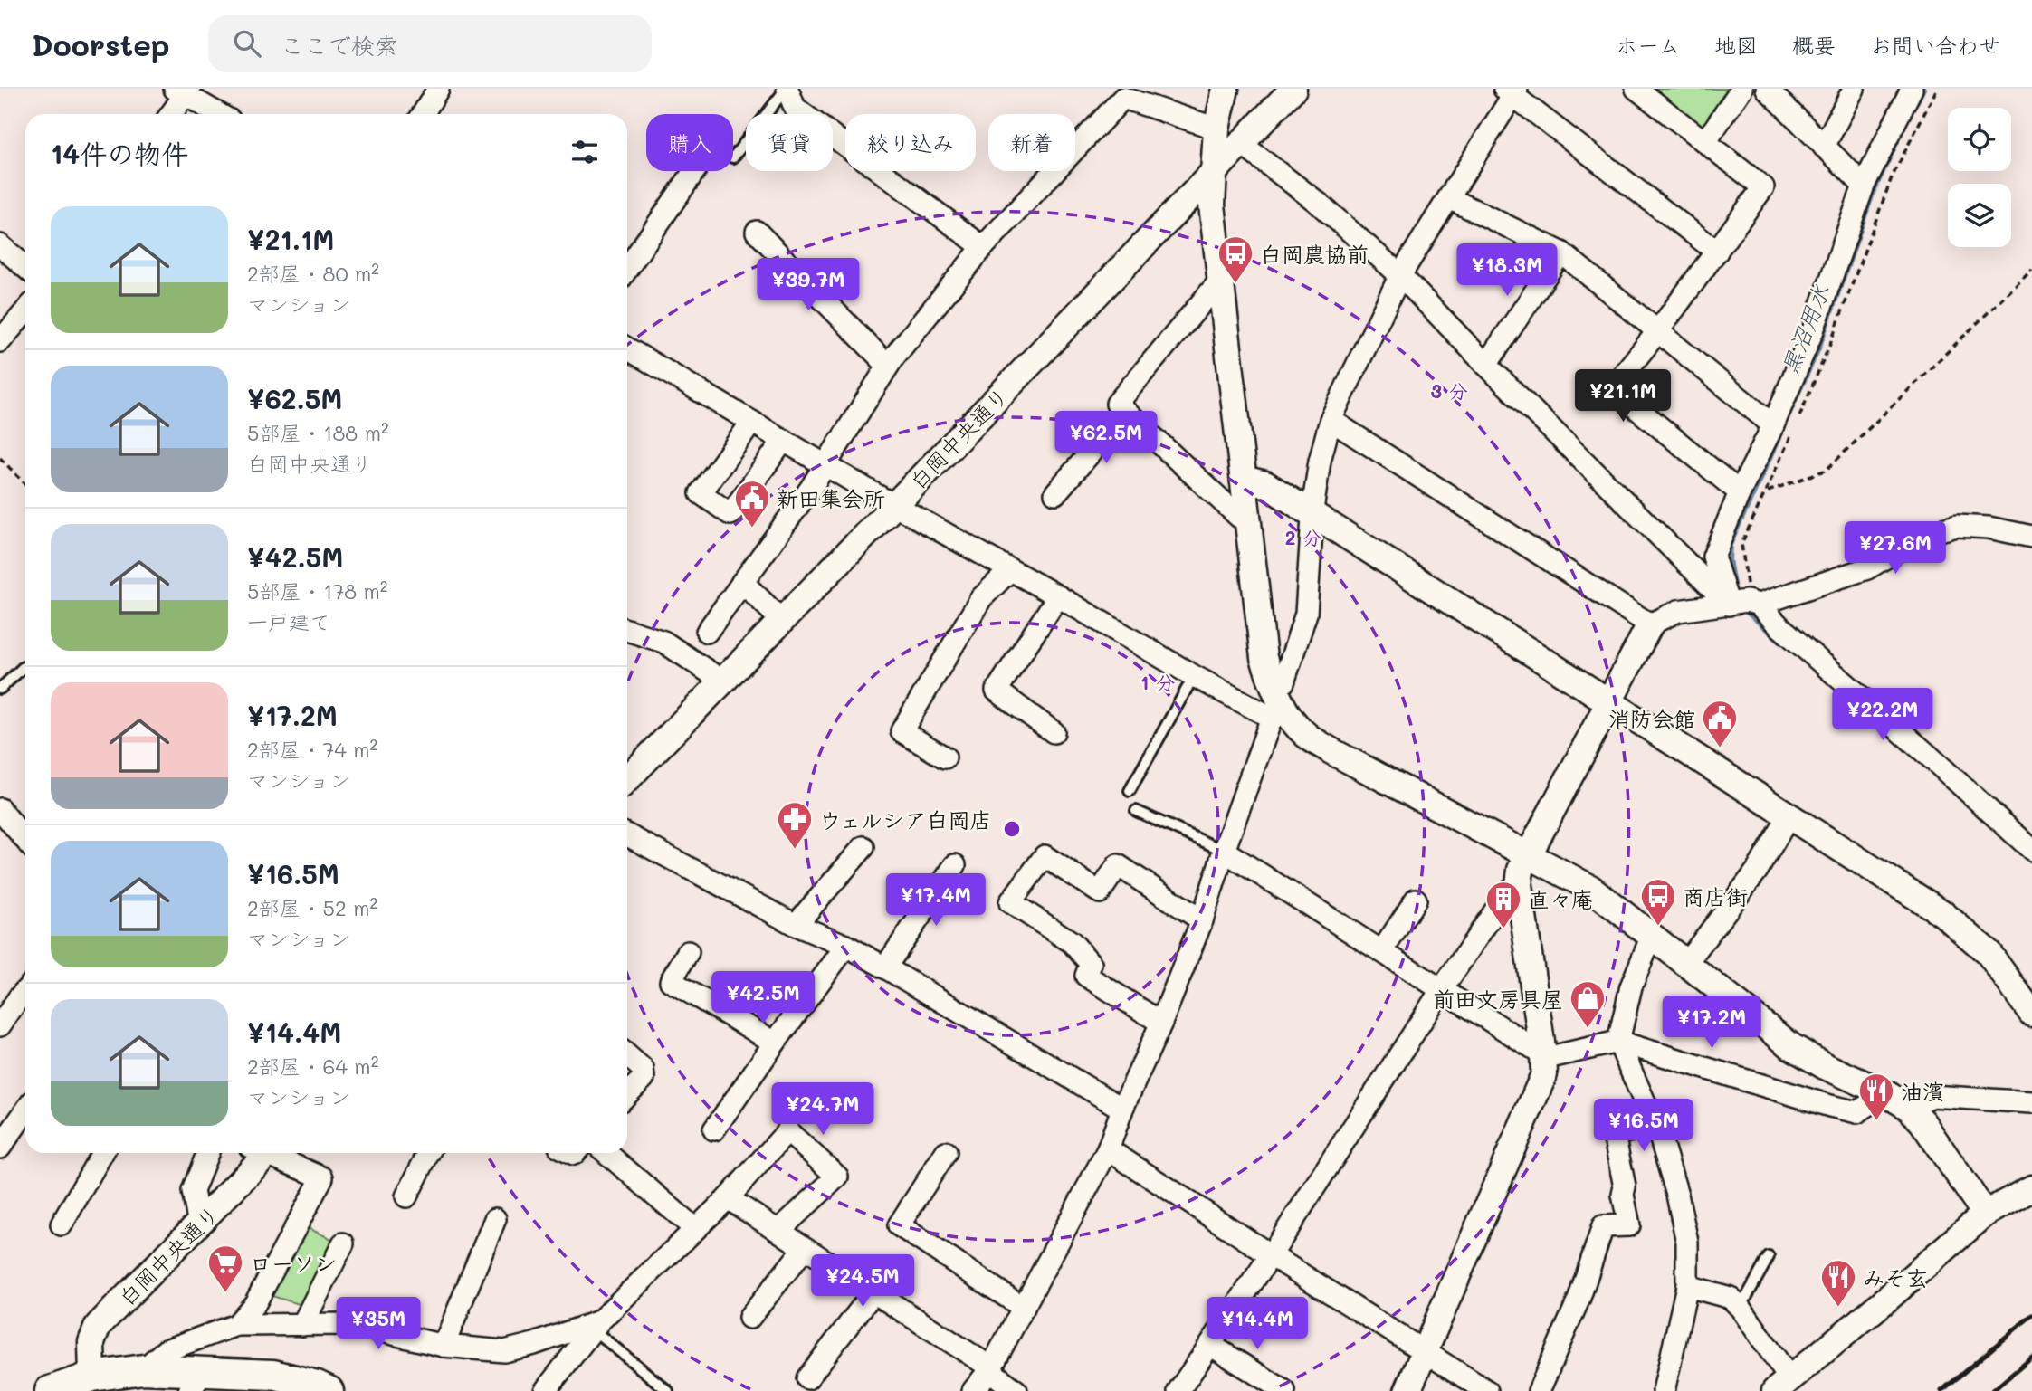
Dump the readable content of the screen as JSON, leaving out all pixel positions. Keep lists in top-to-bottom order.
{
  "streets": {
    "street": ["白岡中央通り"]
  },
  "water": ["黒沼用水"],
  "places": {
    "bus stop": ["白岡農協前", "商店街"],
    "public building": ["新田集会所", "消防会館"],
    "pharmacy": ["ウェルシア白岡店"],
    "building": ["直々庵"],
    "shop": ["前田文房具屋"],
    "restaurant": ["油濱", "みそ玄"],
    "supermarket": ["ローソン"]
  },
  "page": {
    "header": "Doorstep",
    "search": "ここで検索",
    "nav": [
      "ホーム",
      "地図",
      "概要",
      "お問い合わせ"
    ],
    "chip": [
      "購入",
      "賃貸",
      "絞り込み",
      "新着"
    ],
    "heading": "14件の物件",
    "list": [
      {
        "name": "¥21.1M",
        "note": "2部屋 · 80 m² · マンション"
      },
      {
        "name": "¥62.5M",
        "note": "5部屋 · 188 m² · 白岡中央通り"
      },
      {
        "name": "¥42.5M",
        "note": "5部屋 · 178 m² · 一戸建て"
      },
      {
        "name": "¥17.2M",
        "note": "2部屋 · 74 m² · マンション"
      },
      {
        "name": "¥16.5M",
        "note": "2部屋 · 52 m² · マンション"
      },
      {
        "name": "¥14.4M",
        "note": "2部屋 · 64 m² · マンション"
      }
    ],
    "price": [
      "¥18.3M",
      "¥39.7M",
      "¥21.1M",
      "¥62.5M",
      "¥27.6M",
      "¥22.2M",
      "¥17.4M",
      "¥42.5M",
      "¥17.2M",
      "¥24.7M",
      "¥16.5M",
      "¥24.5M",
      "¥35M",
      "¥14.4M"
    ]
  },
  "rings": ["3 分", "2 分", "1 分"]
}
